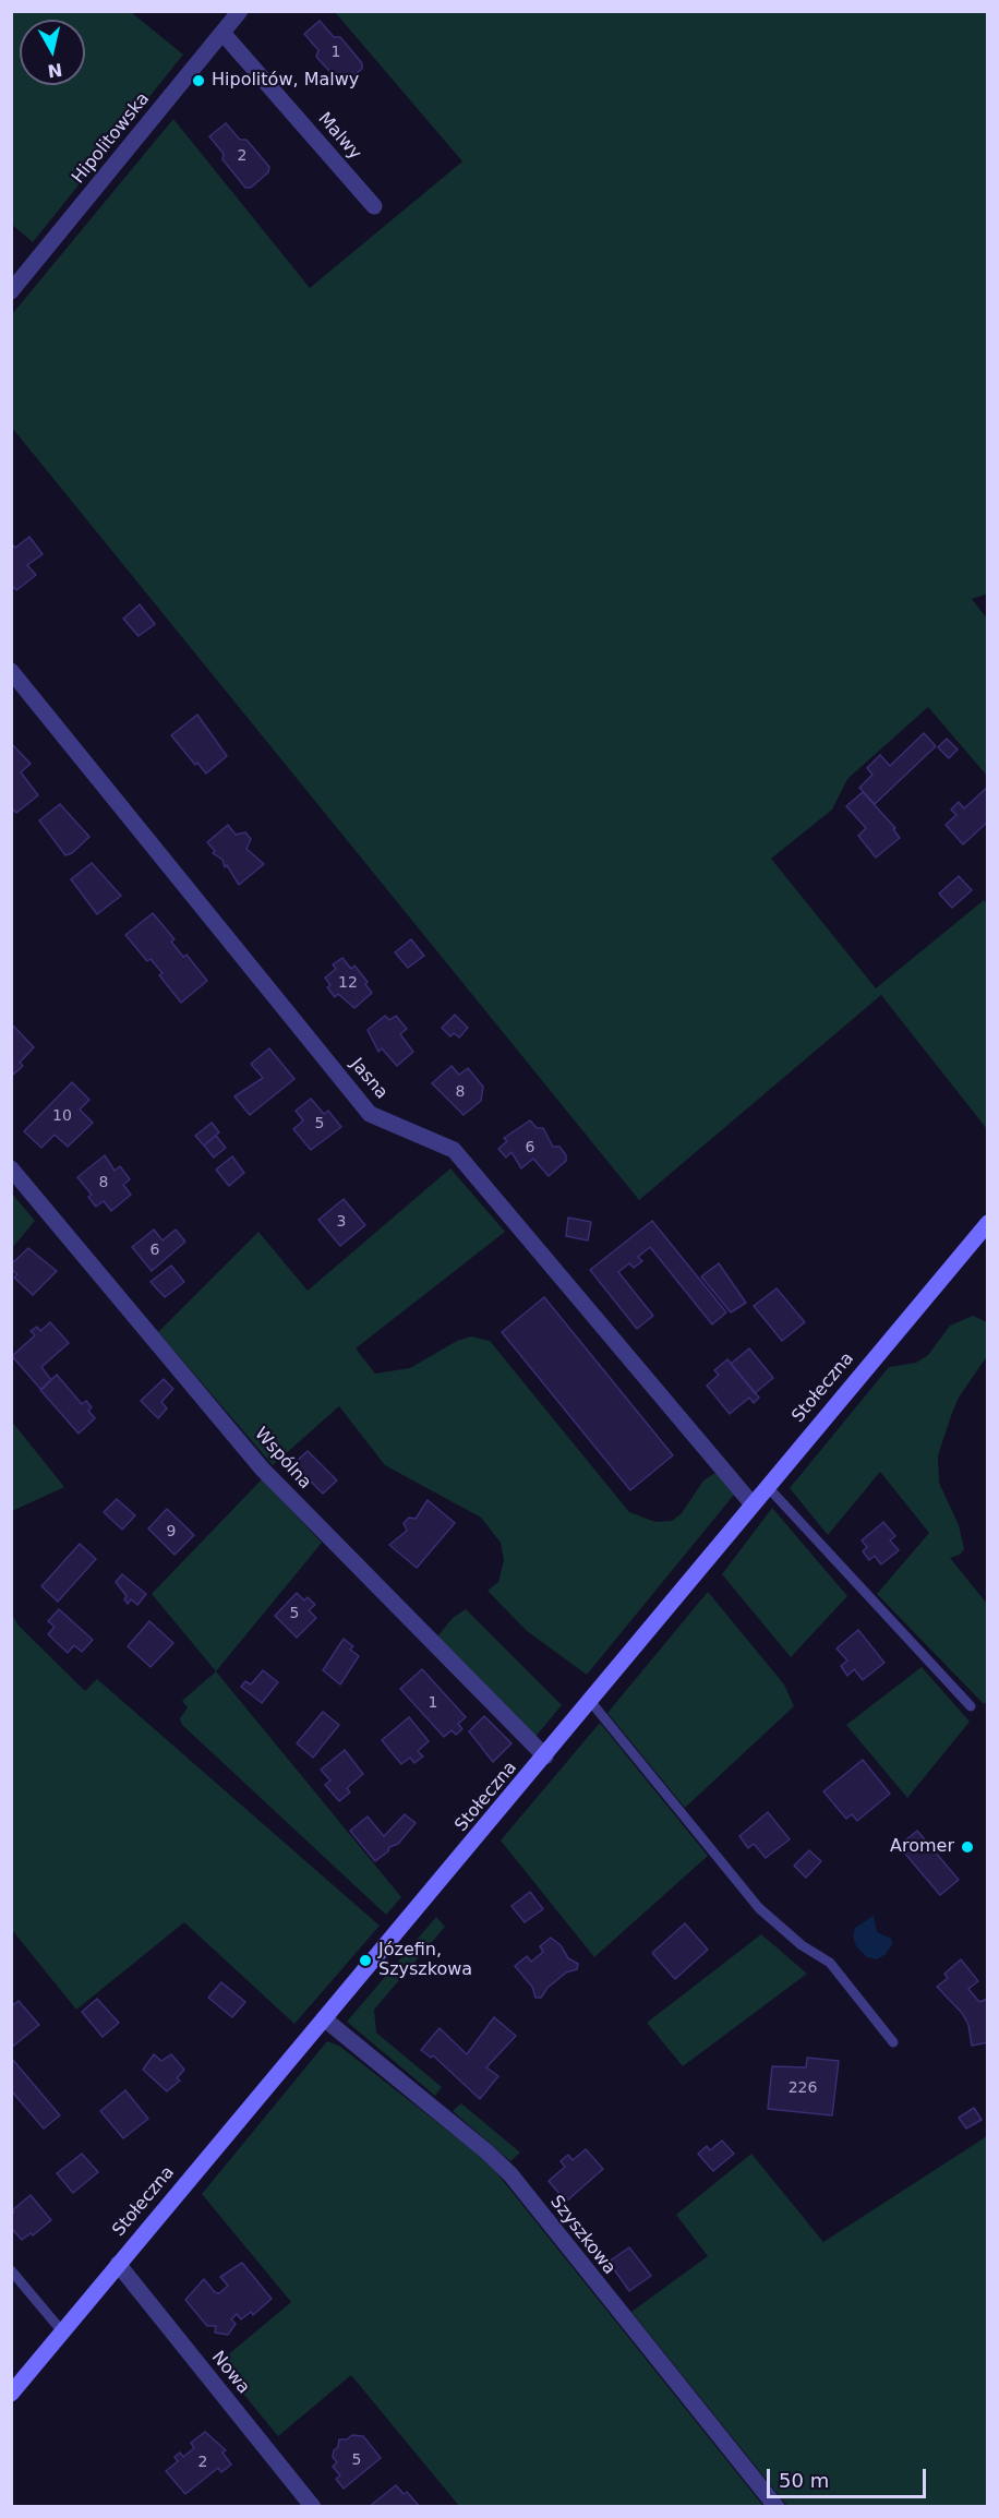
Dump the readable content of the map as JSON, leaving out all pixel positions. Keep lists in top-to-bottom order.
{
  "streets": {
    "street": [
      "Malwy",
      "Hipolitowska",
      "Jasna",
      "Stołeczna",
      "Wspólna",
      "Szyszkowa",
      "Nowa"
    ]
  },
  "crossings": [
    ["Malwy", "Hipolitowska"],
    ["Jasna", "Stołeczna"],
    ["Stołeczna", "Wspólna"],
    ["Stołeczna", "Szyszkowa"],
    ["Stołeczna", "Nowa"]
  ],
  "places": ["Hipolitów, Malwy", "Aromer", "Józefin, Szyszkowa"],
  "house_numbers": [
    "1",
    "2",
    "12",
    "8",
    "10",
    "5",
    "6",
    "8",
    "3",
    "6",
    "9",
    "5",
    "1",
    "226",
    "5",
    "2"
  ],
  "scale_bar": "50 m",
  "north": "bottom"
}
